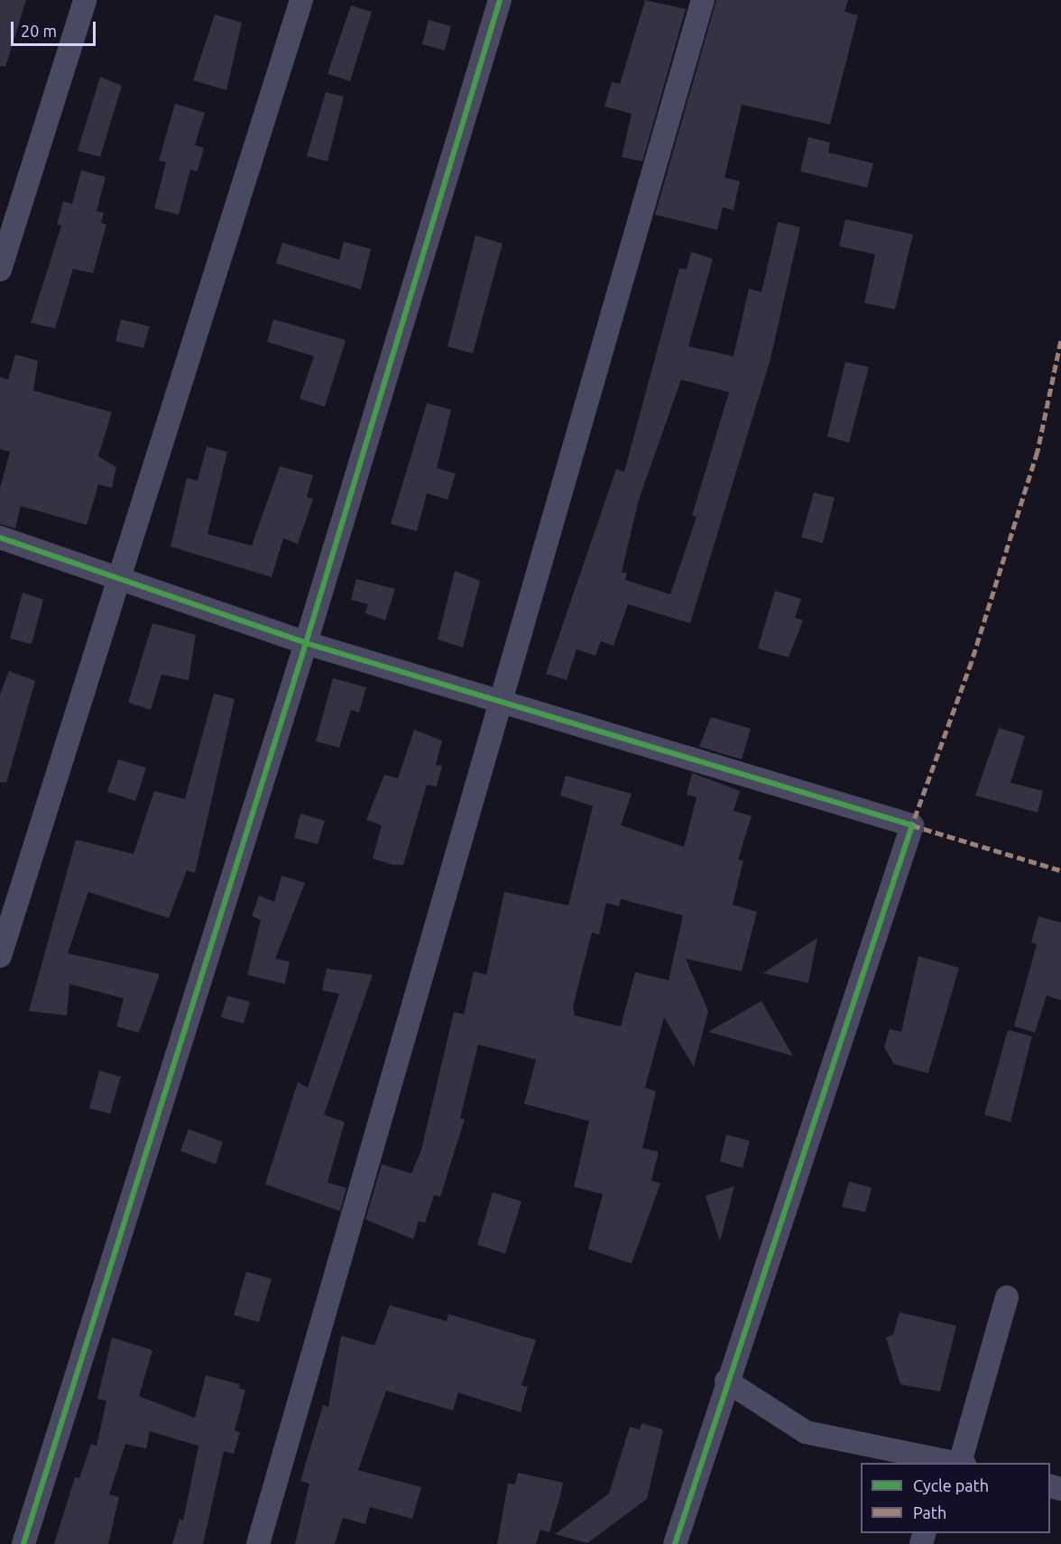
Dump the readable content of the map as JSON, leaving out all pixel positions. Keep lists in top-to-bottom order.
{
  "legend": ["Cycle path", "Path"],
  "scale_bar": "20 m"
}
